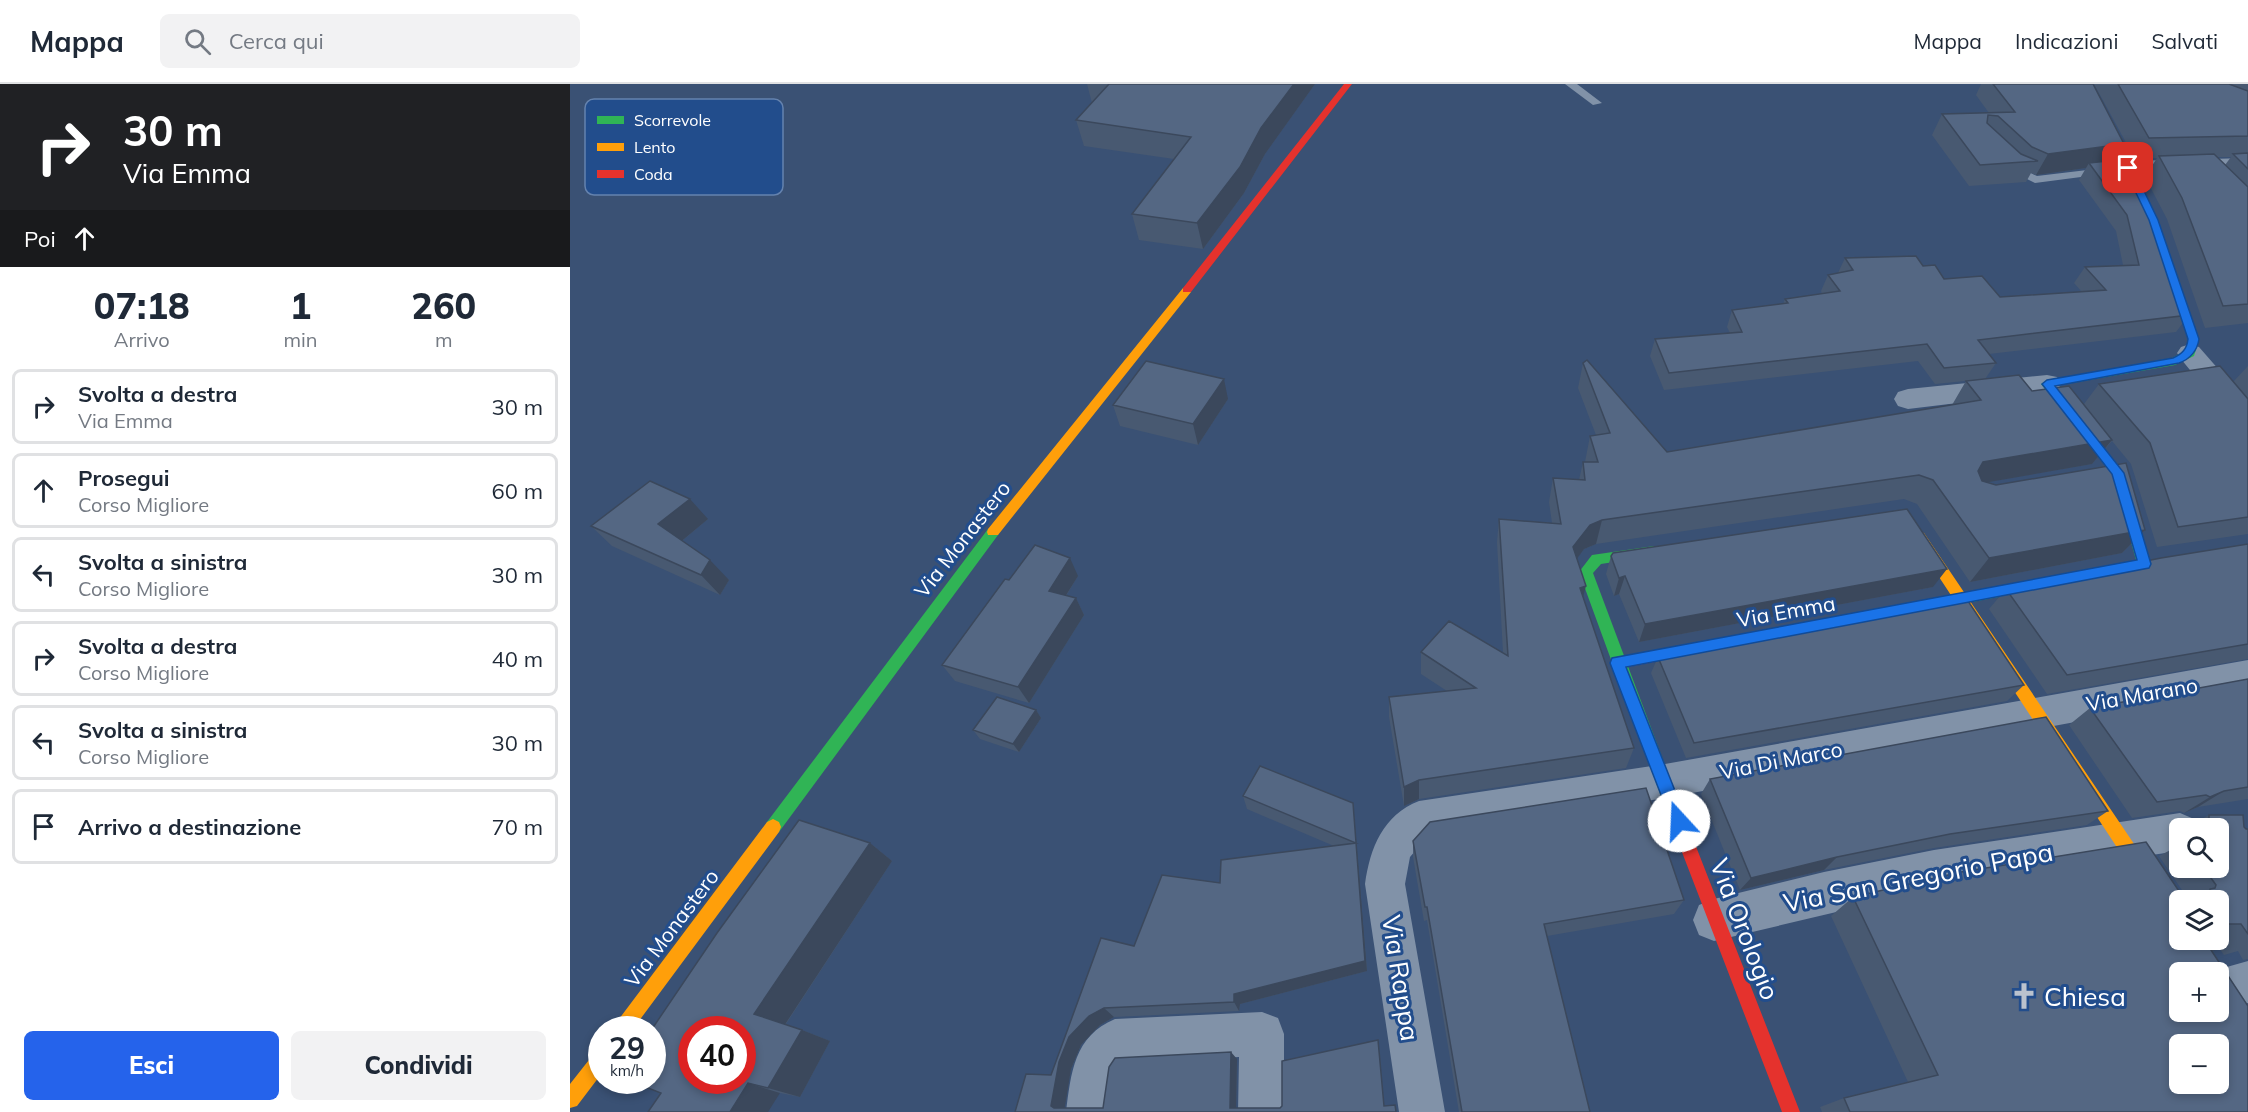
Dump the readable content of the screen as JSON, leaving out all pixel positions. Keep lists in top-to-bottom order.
{
  "streets": {
    "street": [
      "Via Monastero",
      "Via Emma",
      "Via Marano",
      "Via Di Marco",
      "Via San Gregorio Papa",
      "Via Orologio",
      "Via Rappa"
    ]
  },
  "crossings": [
    ["Via Emma", "Via Orologio"],
    ["Via Marano", "Via Di Marco"],
    ["Via Di Marco", "Via Orologio"],
    ["Via Di Marco", "Via Rappa"],
    ["Via San Gregorio Papa", "Via Orologio"]
  ],
  "places": {
    "church": ["Chiesa"]
  },
  "legend": ["Scorrevole", "Lento", "Coda"],
  "page": {
    "header": "Mappa",
    "search": "Cerca qui",
    "nav": ["Mappa", "Indicazioni", "Salvati"],
    "turn": ["30 m", "Via Emma"],
    "then": "Poi",
    "eta": [
      "07:18",
      "Arrivo",
      "1",
      "min",
      "260",
      "m"
    ],
    "list": [
      {
        "name": "Svolta a destra",
        "note": "Via Emma",
        "value": "30 m"
      },
      {
        "name": "Prosegui",
        "note": "Corso Migliore",
        "value": "60 m"
      },
      {
        "name": "Svolta a sinistra",
        "note": "Corso Migliore",
        "value": "30 m"
      },
      {
        "name": "Svolta a destra",
        "note": "Corso Migliore",
        "value": "40 m"
      },
      {
        "name": "Svolta a sinistra",
        "note": "Corso Migliore",
        "value": "30 m"
      },
      {
        "name": "Arrivo a destinazione",
        "value": "70 m"
      }
    ],
    "map_buttons": ["+", "−"],
    "speed": "29 km/h",
    "limit": "40",
    "buttons": ["Esci", "Condividi"]
  }
}
